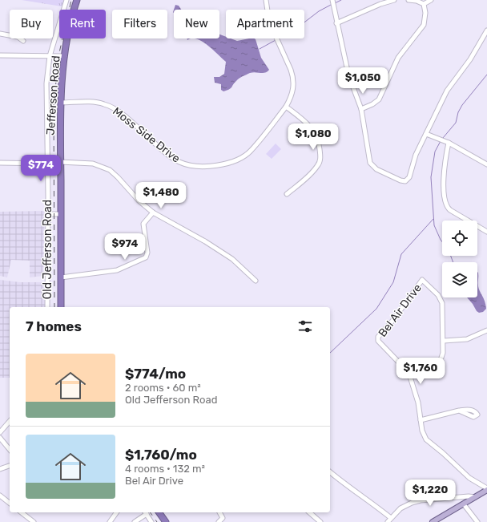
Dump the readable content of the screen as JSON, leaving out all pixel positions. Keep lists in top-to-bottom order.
{
  "streets": {
    "highway": ["Jefferson Road"],
    "street": ["Moss Side Drive", "Old Jefferson Road", "Bel Air Drive"]
  },
  "crossings": [
    ["Jefferson Road", "Moss Side Drive"]
  ],
  "page": {
    "chip": [
      "Buy",
      "Rent",
      "Filters",
      "New",
      "Apartment"
    ],
    "price": [
      "$1,050",
      "$1,080",
      "$774",
      "$1,480",
      "$974",
      "$1,760",
      "$1,220"
    ],
    "heading": "7 homes",
    "list": [
      {
        "name": "$774/mo",
        "note": "2 rooms · 60 m² · Old Jefferson Road"
      },
      {
        "name": "$1,760/mo",
        "note": "4 rooms · 132 m² · Bel Air Drive"
      }
    ]
  }
}
